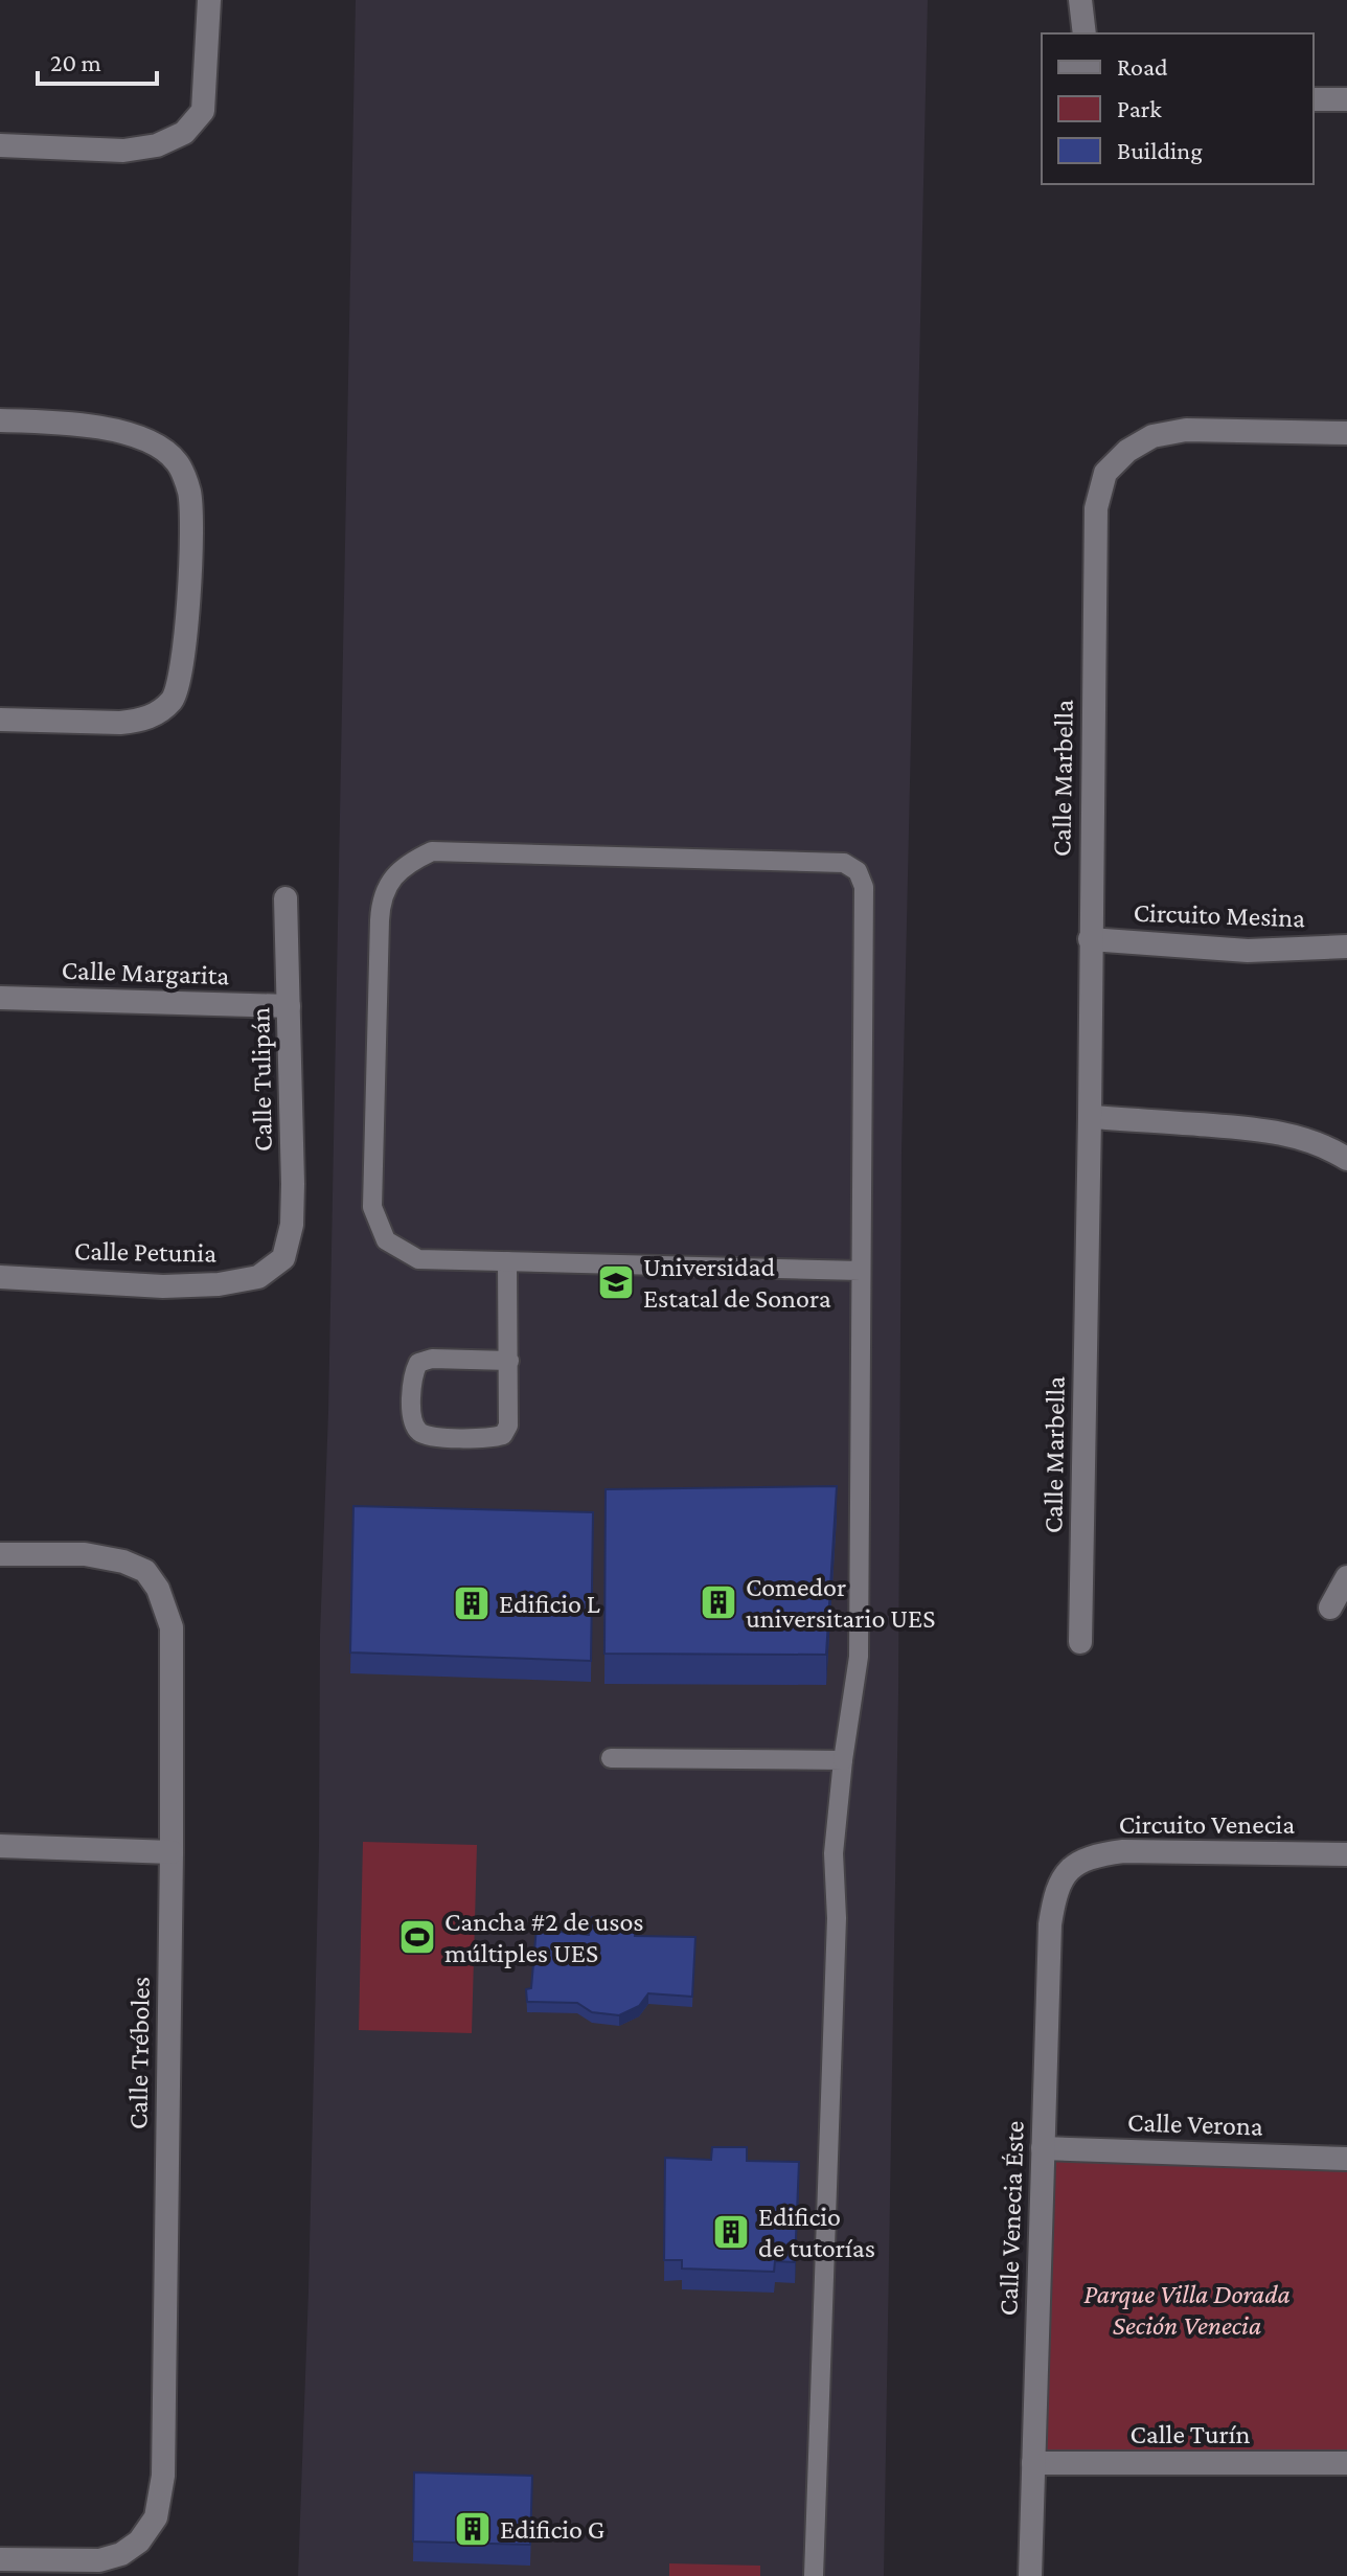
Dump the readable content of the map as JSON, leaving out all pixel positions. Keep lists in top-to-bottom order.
{
  "streets": {
    "street": [
      "Calle Marbella",
      "Circuito Mesina",
      "Calle Margarita",
      "Calle Tulipán",
      "Calle Petunia",
      "Circuito Venecia",
      "Calle Tréboles",
      "Calle Verona",
      "Calle Venecia Éste",
      "Calle Turín"
    ]
  },
  "crossings": [
    ["Calle Marbella", "Circuito Mesina"],
    ["Calle Margarita", "Calle Tulipán"],
    ["Calle Tulipán", "Calle Petunia"],
    ["Circuito Venecia", "Calle Venecia Éste"],
    ["Calle Verona", "Calle Venecia Éste"],
    ["Calle Venecia Éste", "Calle Turín"]
  ],
  "parks": ["Parque Villa Dorada Seción Venecia"],
  "places": {
    "school or university": ["Universidad Estatal de Sonora"],
    "building": [
      "Comedor universitario UES",
      "Edificio L",
      "Edificio de tutorías",
      "Edificio G"
    ],
    "sports": ["Cancha #2 de usos múltiples UES"]
  },
  "legend": ["Road", "Park", "Building"],
  "scale_bar": "20 m"
}
